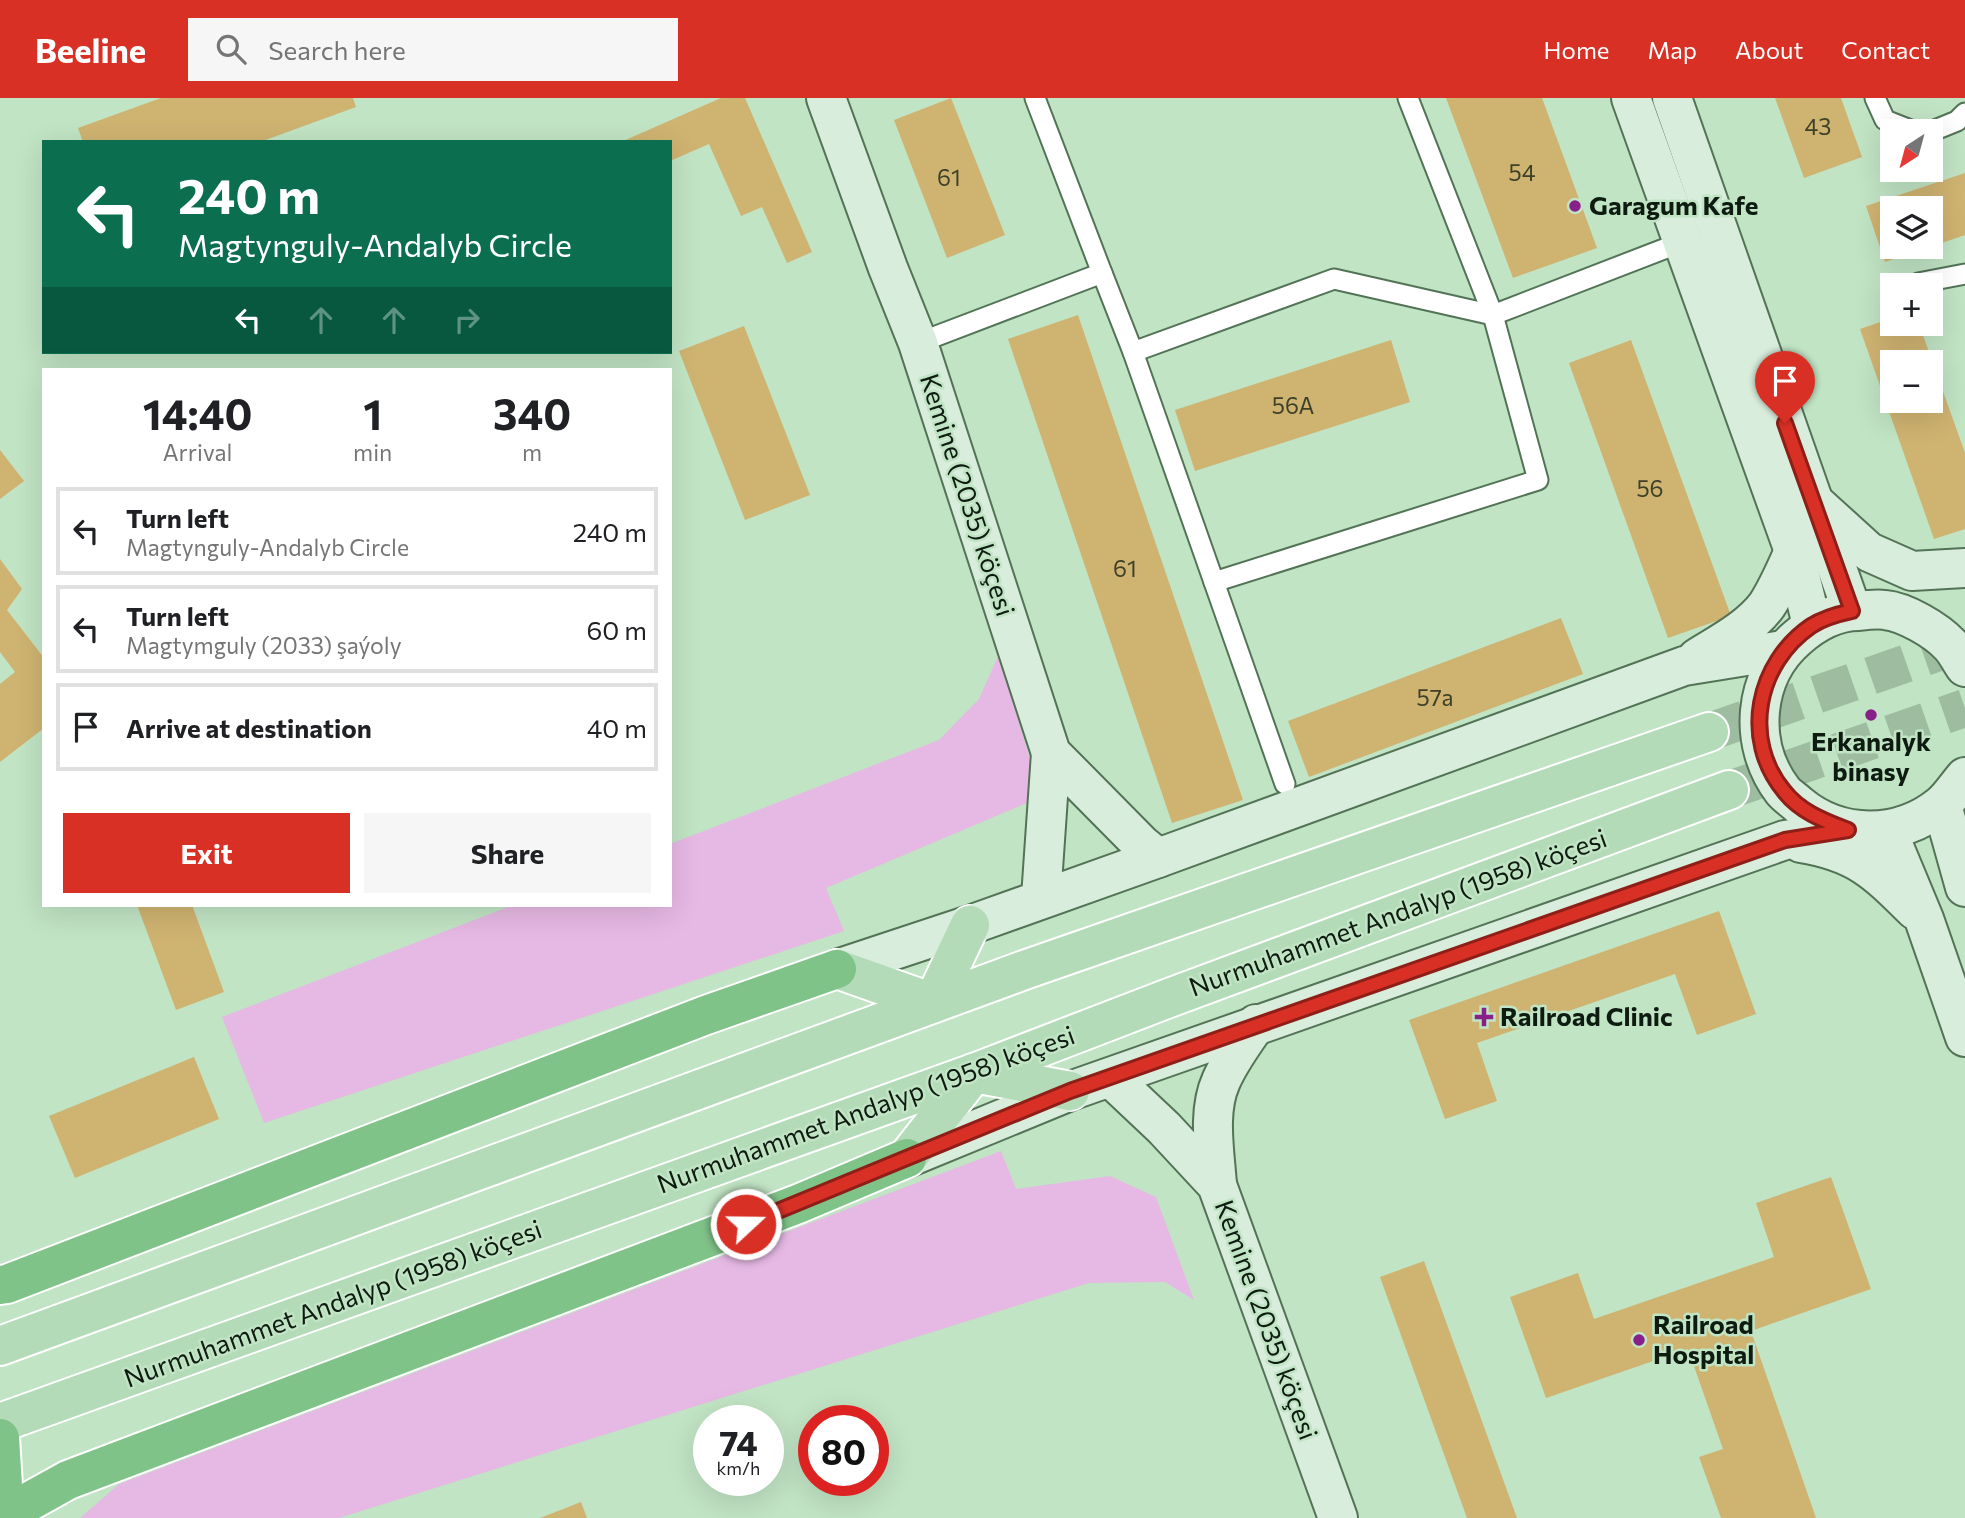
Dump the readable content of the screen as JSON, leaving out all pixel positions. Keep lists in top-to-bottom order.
{
  "streets": {
    "main road": ["Kemine (2035) köçesi", "Nurmuhammet Andalyp (1958) köçesi"]
  },
  "places": {
    "other": ["Garagum Kafe", "Erkanalyk binasy", "Railroad Hospital"],
    "health": ["Railroad Clinic"]
  },
  "house_numbers": [
    "43",
    "54",
    "61",
    "56А",
    "56",
    "61",
    "57a"
  ],
  "north": "bottom left",
  "page": {
    "header": "Beeline",
    "search": "Search here",
    "nav": [
      "Home",
      "Map",
      "About",
      "Contact"
    ],
    "map_buttons": ["+", "−"],
    "turn": ["240 m", "Magtynguly-Andalyb Circle"],
    "eta": [
      "14:40",
      "Arrival",
      "1",
      "min",
      "340",
      "m"
    ],
    "list": [
      {
        "name": "Turn left",
        "note": "Magtynguly-Andalyb Circle",
        "value": "240 m"
      },
      {
        "name": "Turn left",
        "note": "Magtymguly (2033) şaýoly",
        "value": "60 m"
      },
      {
        "name": "Arrive at destination",
        "value": "40 m"
      }
    ],
    "buttons": ["Exit", "Share"],
    "speed": "74 km/h",
    "limit": "80"
  }
}
